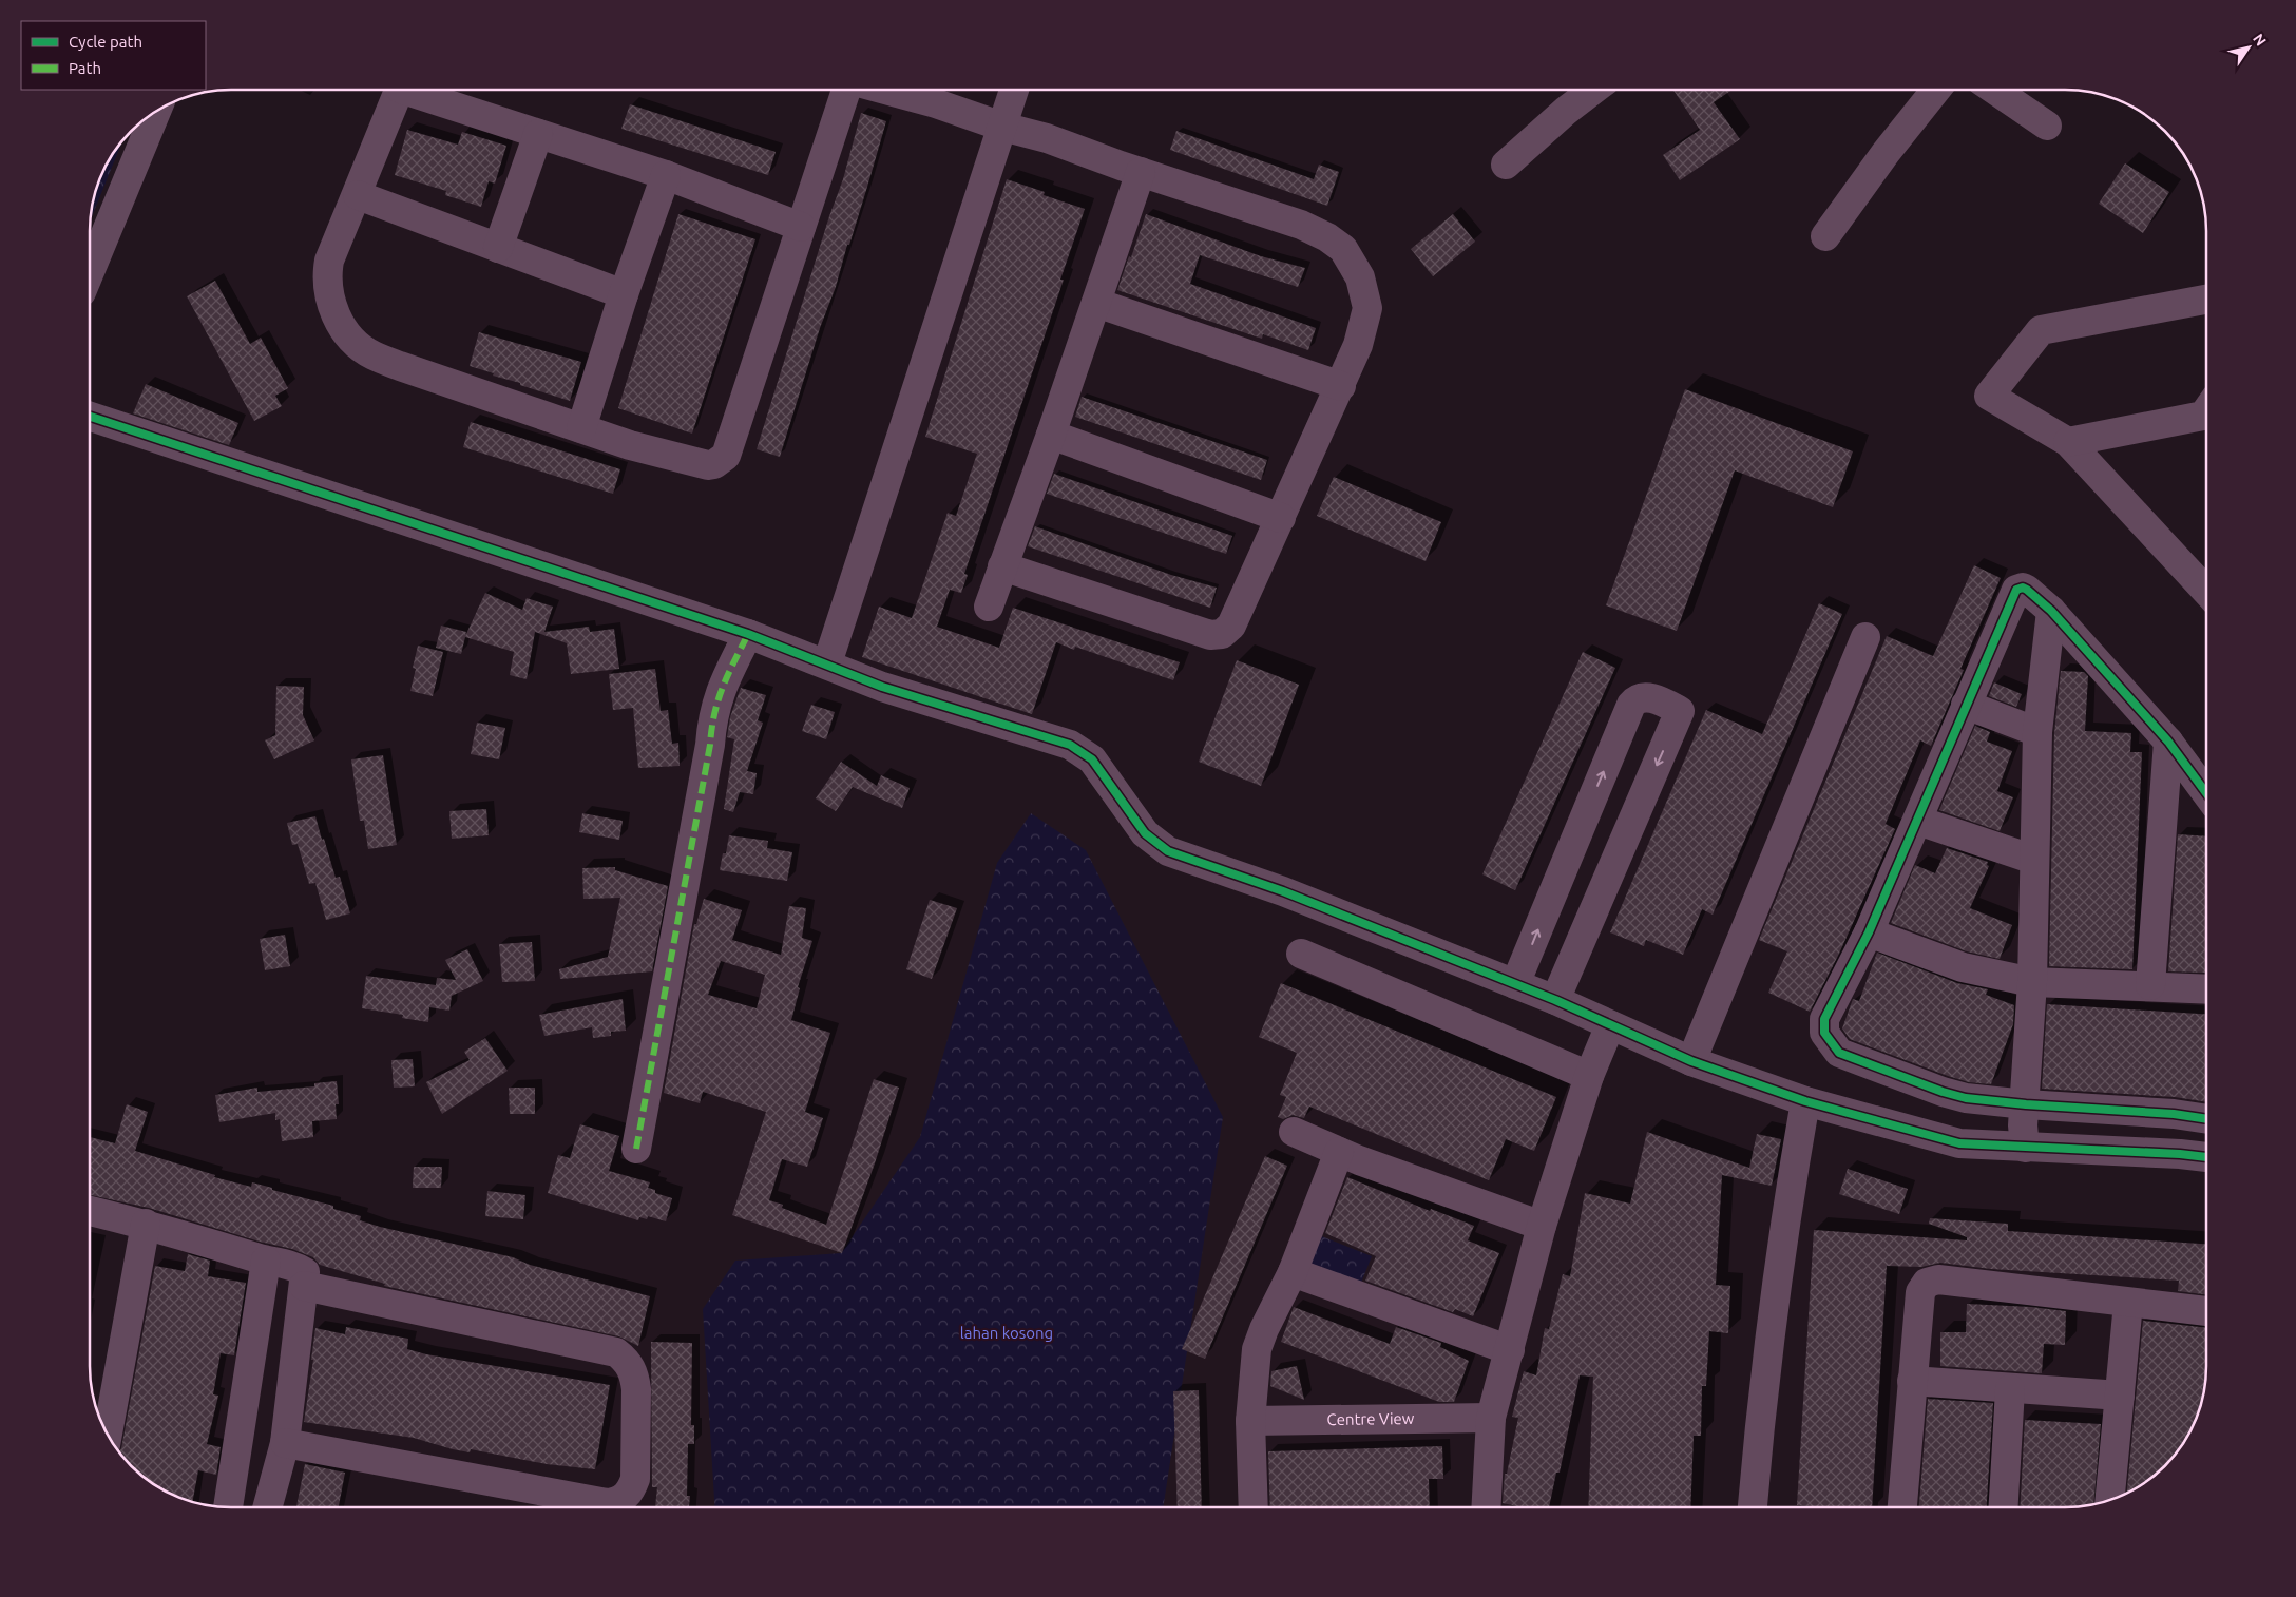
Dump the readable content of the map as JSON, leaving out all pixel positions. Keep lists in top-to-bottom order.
{
  "streets": {
    "street": ["Centre View"]
  },
  "parks": ["lahan kosong"],
  "legend": ["Cycle path", "Path"],
  "north": "top right"
}
